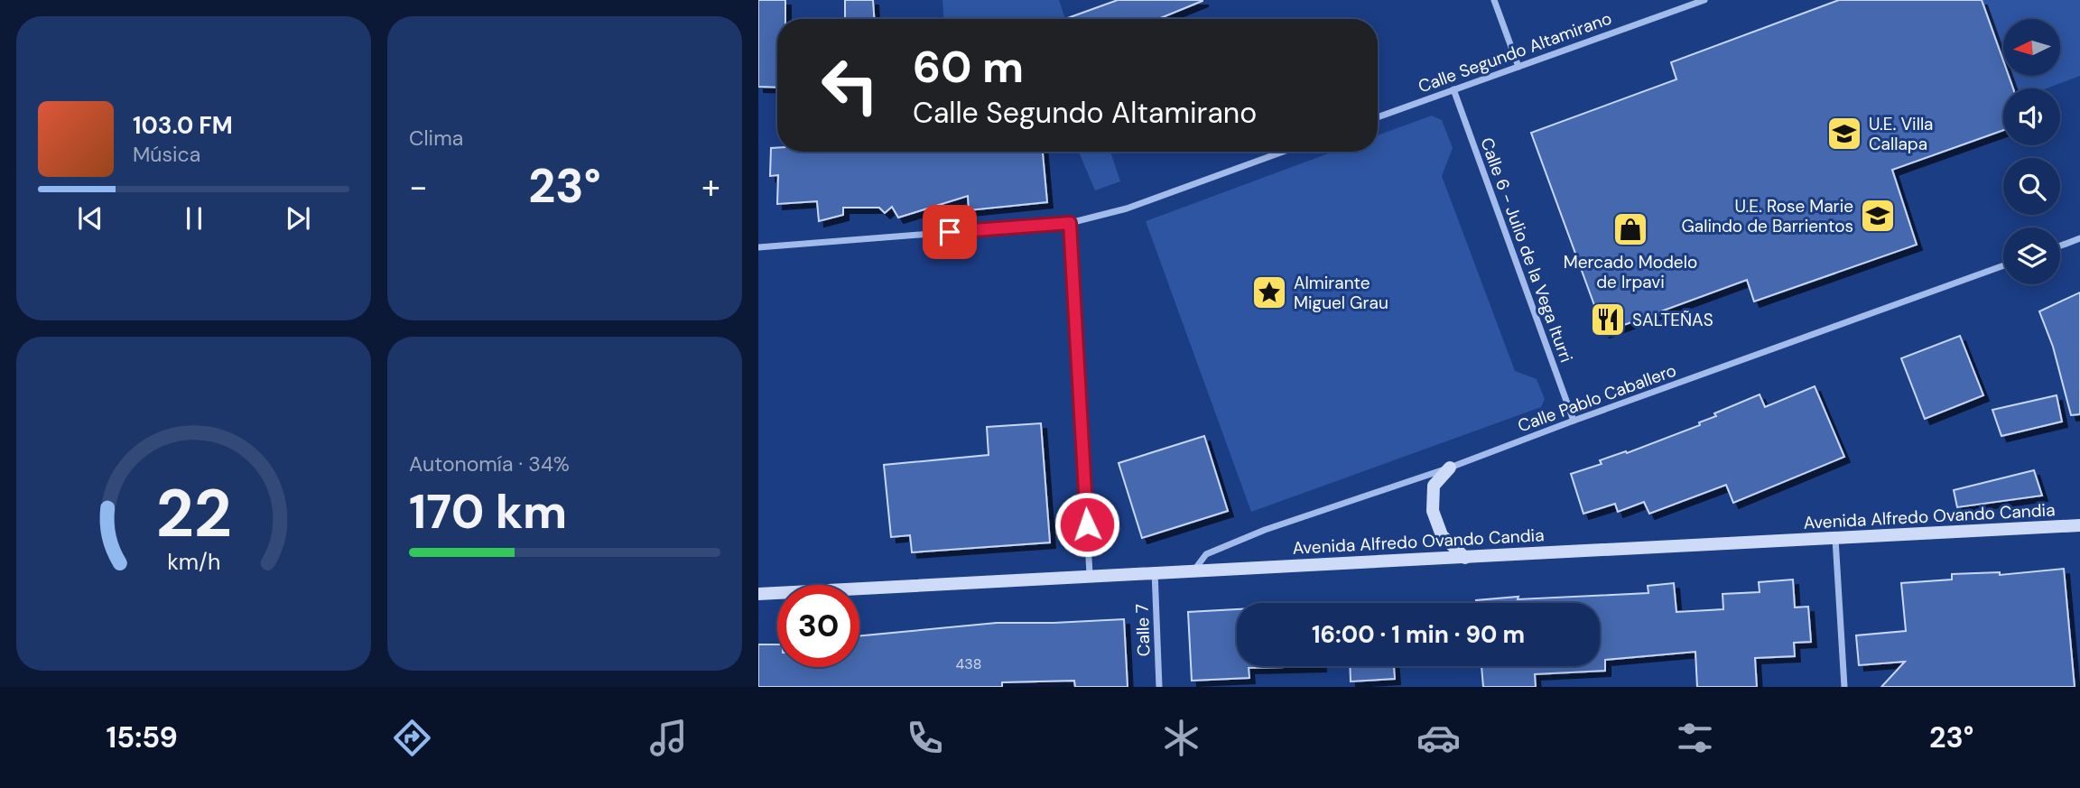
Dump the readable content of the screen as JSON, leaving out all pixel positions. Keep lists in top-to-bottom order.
{
  "streets": {
    "main road": ["Avenida Alfredo Ovando Candia"],
    "street": [
      "Calle Segundo Altamirano",
      "Calle 6 - Julio de la Vega Iturri",
      "Calle Pablo Caballero",
      "Calle 7"
    ]
  },
  "crossings": [
    ["Calle Segundo Altamirano", "Calle 6 - Julio de la Vega Iturri"],
    ["Calle 6 - Julio de la Vega Iturri", "Calle Pablo Caballero"],
    ["Calle Pablo Caballero", "Avenida Alfredo Ovando Candia"],
    ["Avenida Alfredo Ovando Candia", "Calle 7"]
  ],
  "places": {
    "school or university": ["U.E. Villa Callapa", "U.E. Rose Marie Galindo de Barrientos"],
    "shop": ["Mercado Modelo de Irpavi"],
    "place": ["Almirante Miguel Grau"],
    "restaurant": ["SALTEÑAS"]
  },
  "house_numbers": ["438"],
  "north": "left",
  "page": {
    "tile": [
      "Clima",
      ["Autonomía · 34%", "170 km"]
    ],
    "turn": ["60 m", "Calle Segundo Altamirano"],
    "song": ["103.0 FM", "Música"],
    "heat": ["−", "23°", "+"],
    "limit": "30",
    "trip": "16:00 · 1 min · 90 m",
    "tabs": ["15:59", "23°"],
    "gauge": ["22", "km/h"]
  }
}
